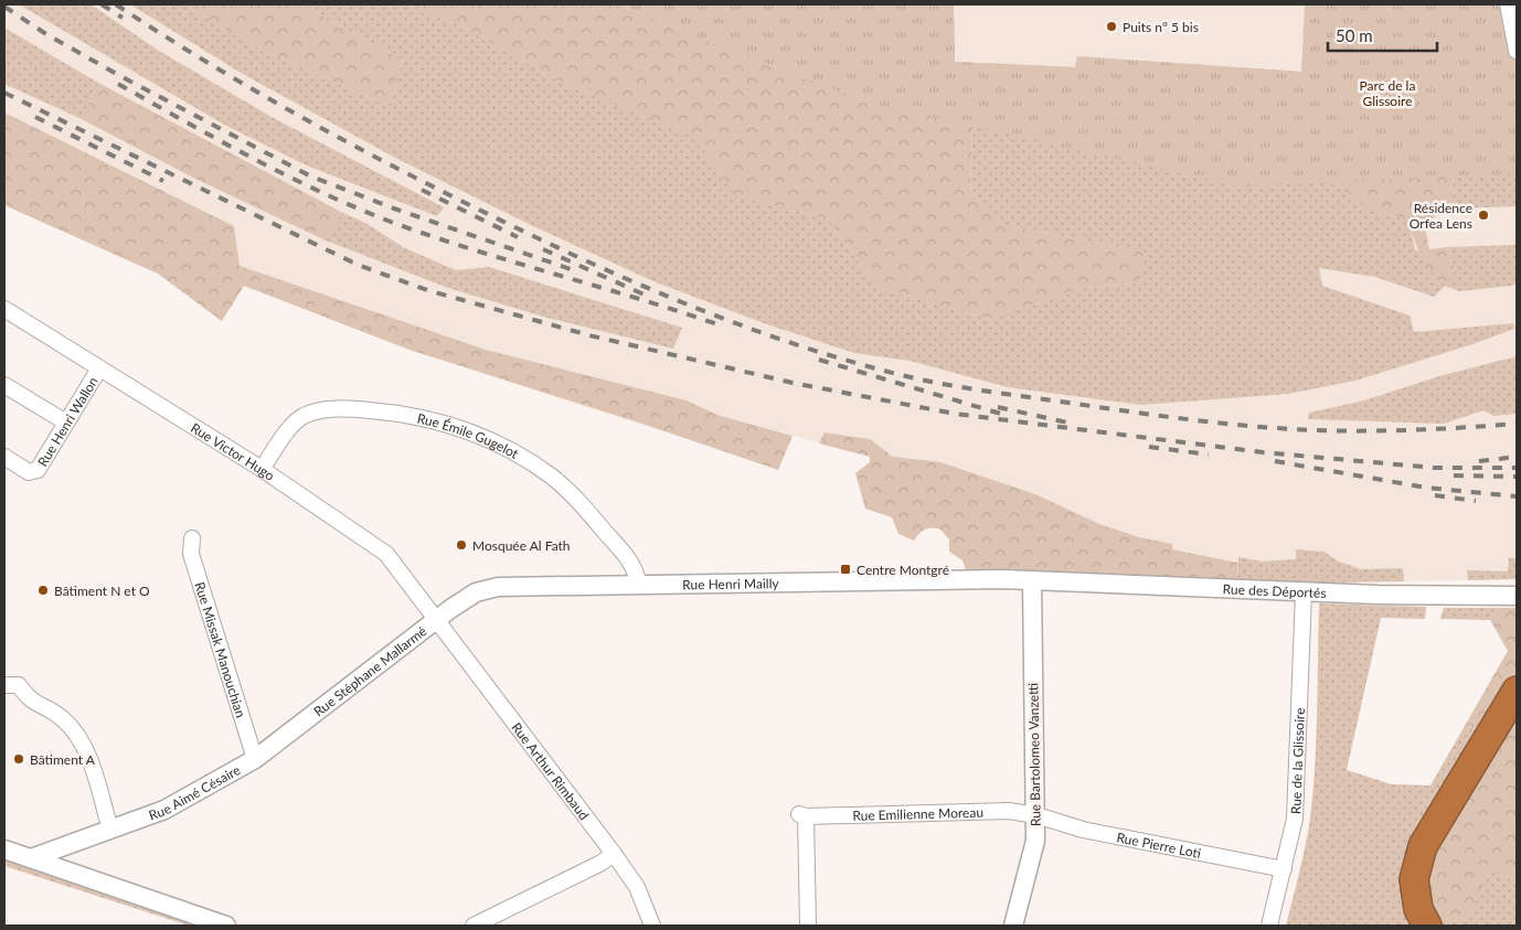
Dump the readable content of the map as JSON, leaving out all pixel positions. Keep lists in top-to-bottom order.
{
  "streets": {
    "street": [
      "Rue Henri Wallon",
      "Rue Émile Gugelot",
      "Rue Victor Hugo",
      "Rue Henri Mailly",
      "Rue des Déportés",
      "Rue Missak Manouchian",
      "Rue Stéphane Mallarmé",
      "Rue Bartolomeo Vanzetti",
      "Rue de la Glissoire",
      "Rue Arthur Rimbaud",
      "Rue Aimé Césaire",
      "Rue Emilienne Moreau",
      "Rue Pierre Loti"
    ]
  },
  "crossings": [
    ["Rue Henri Wallon", "Rue Victor Hugo"],
    ["Rue Émile Gugelot", "Rue Victor Hugo"],
    ["Rue Émile Gugelot", "Rue Henri Mailly"],
    ["Rue Victor Hugo", "Rue Henri Mailly"],
    ["Rue Victor Hugo", "Rue Stéphane Mallarmé"],
    ["Rue Victor Hugo", "Rue Arthur Rimbaud"],
    ["Rue Henri Mailly", "Rue des Déportés"],
    ["Rue Henri Mailly", "Rue Stéphane Mallarmé"],
    ["Rue Henri Mailly", "Rue Bartolomeo Vanzetti"],
    ["Rue Henri Mailly", "Rue Arthur Rimbaud"],
    ["Rue des Déportés", "Rue Bartolomeo Vanzetti"],
    ["Rue des Déportés", "Rue de la Glissoire"],
    ["Rue Missak Manouchian", "Rue Aimé Césaire"],
    ["Rue Stéphane Mallarmé", "Rue Arthur Rimbaud"],
    ["Rue Stéphane Mallarmé", "Rue Aimé Césaire"],
    ["Rue Bartolomeo Vanzetti", "Rue Emilienne Moreau"],
    ["Rue Bartolomeo Vanzetti", "Rue Pierre Loti"],
    ["Rue de la Glissoire", "Rue Pierre Loti"],
    ["Rue Emilienne Moreau", "Rue Pierre Loti"]
  ],
  "parks": ["Parc de la Glissoire"],
  "places": {
    "other": [
      "Puits n° 5 bis",
      "Résidence Orfea Lens",
      "Mosquée Al Fath",
      "Bâtiment N et O",
      "Bâtiment A"
    ],
    "transit": ["Centre Montgré"]
  },
  "scale_bar": "50 m"
}
